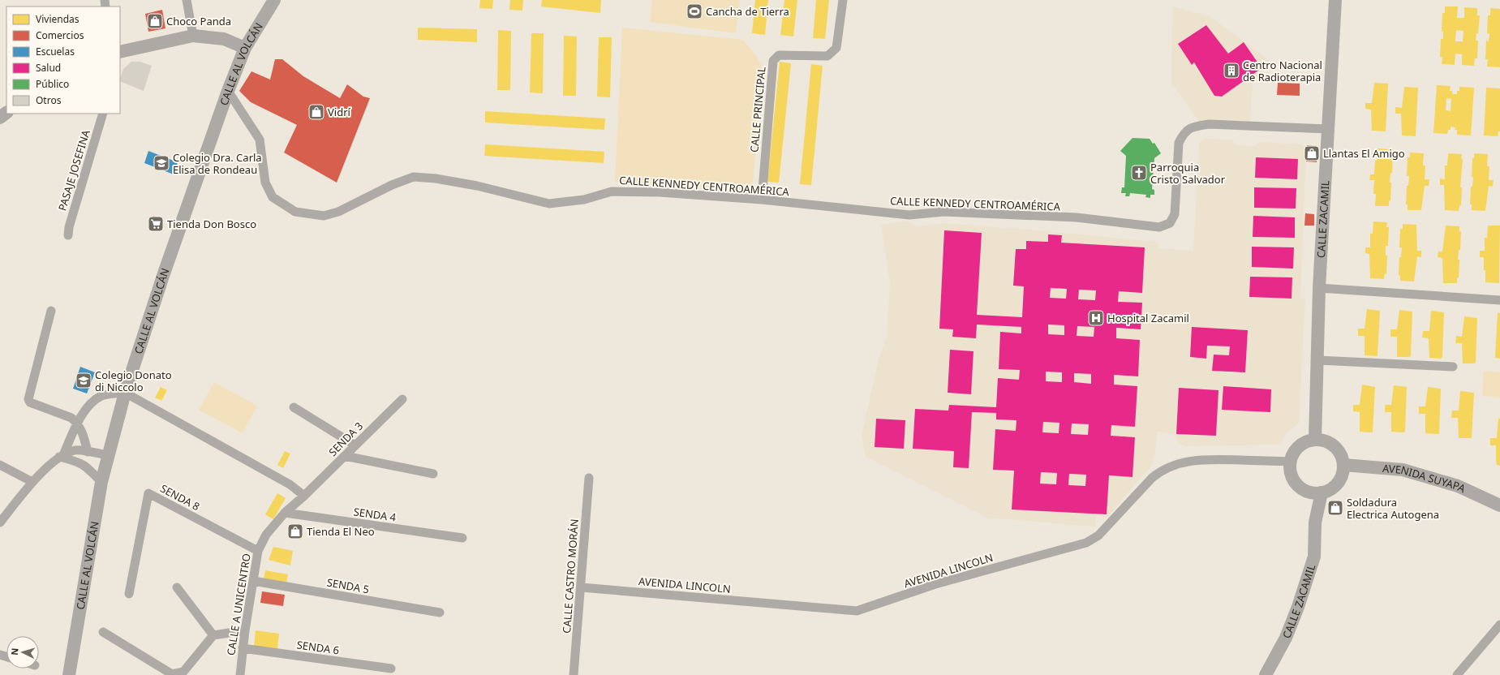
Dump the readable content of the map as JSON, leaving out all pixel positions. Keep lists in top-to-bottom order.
{
  "streets": {
    "street": [
      "CALLE AL VOLCÁN",
      "CALLE PRINCIPAL",
      "PASAJE JOSEFINA",
      "CALLE KENNEDY CENTROAMÉRICA",
      "CALLE ZACAMIL",
      "SENDA 3",
      "AVENIDA SUYAPA",
      "SENDA 8",
      "SENDA 4",
      "AVENIDA LINCOLN",
      "CALLE CASTRO MORÁN",
      "SENDA 5",
      "CALLE A UNICENTRO",
      "SENDA 6"
    ]
  },
  "crossings": [
    ["CALLE AL VOLCÁN", "CALLE KENNEDY CENTROAMÉRICA"],
    ["CALLE PRINCIPAL", "CALLE KENNEDY CENTROAMÉRICA"],
    ["CALLE KENNEDY CENTROAMÉRICA", "CALLE ZACAMIL"],
    ["CALLE ZACAMIL", "AVENIDA SUYAPA"],
    ["CALLE ZACAMIL", "AVENIDA LINCOLN"],
    ["SENDA 3", "CALLE A UNICENTRO"],
    ["AVENIDA SUYAPA", "AVENIDA LINCOLN"],
    ["SENDA 8", "CALLE A UNICENTRO"],
    ["SENDA 4", "CALLE A UNICENTRO"],
    ["AVENIDA LINCOLN", "CALLE CASTRO MORÁN"],
    ["SENDA 5", "CALLE A UNICENTRO"],
    ["CALLE A UNICENTRO", "SENDA 6"]
  ],
  "places": {
    "sports": ["Cancha de Tierra"],
    "shop": [
      "Choco Panda",
      "Vidrí",
      "Llantas El Amigo",
      "Soldadura Electrica Autogena",
      "Tienda El Neo"
    ],
    "building": ["Centro Nacional de Radioterapia"],
    "school or university": ["Colegio Dra. Carla Elisa de Rondeau", "Colegio Donato di Niccolo"],
    "church": ["Parroquia Cristo Salvador"],
    "supermarket": ["Tienda Don Bosco"],
    "hospital": ["Hospital Zacamil"]
  },
  "legend": [
    "Viviendas",
    "Comercios",
    "Escuelas",
    "Salud",
    "Público",
    "Otros"
  ],
  "north": "left"
}
